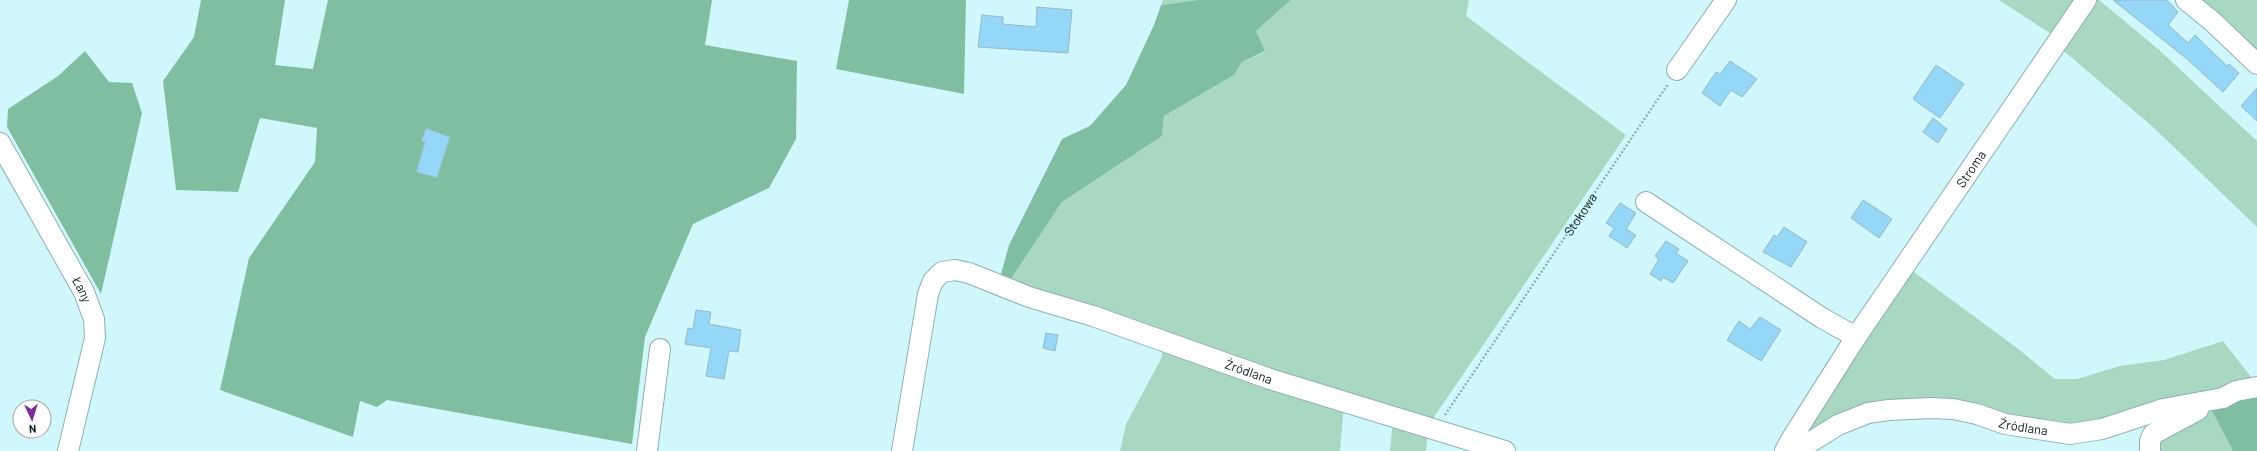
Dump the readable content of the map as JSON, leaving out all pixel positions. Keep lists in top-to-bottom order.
{
  "streets": {
    "street": ["Stroma", "Łany", "Źródlana"],
    "path": ["Stokowa"]
  },
  "crossings": [
    ["Stokowa", "Źródlana"]
  ],
  "north": "bottom"
}
